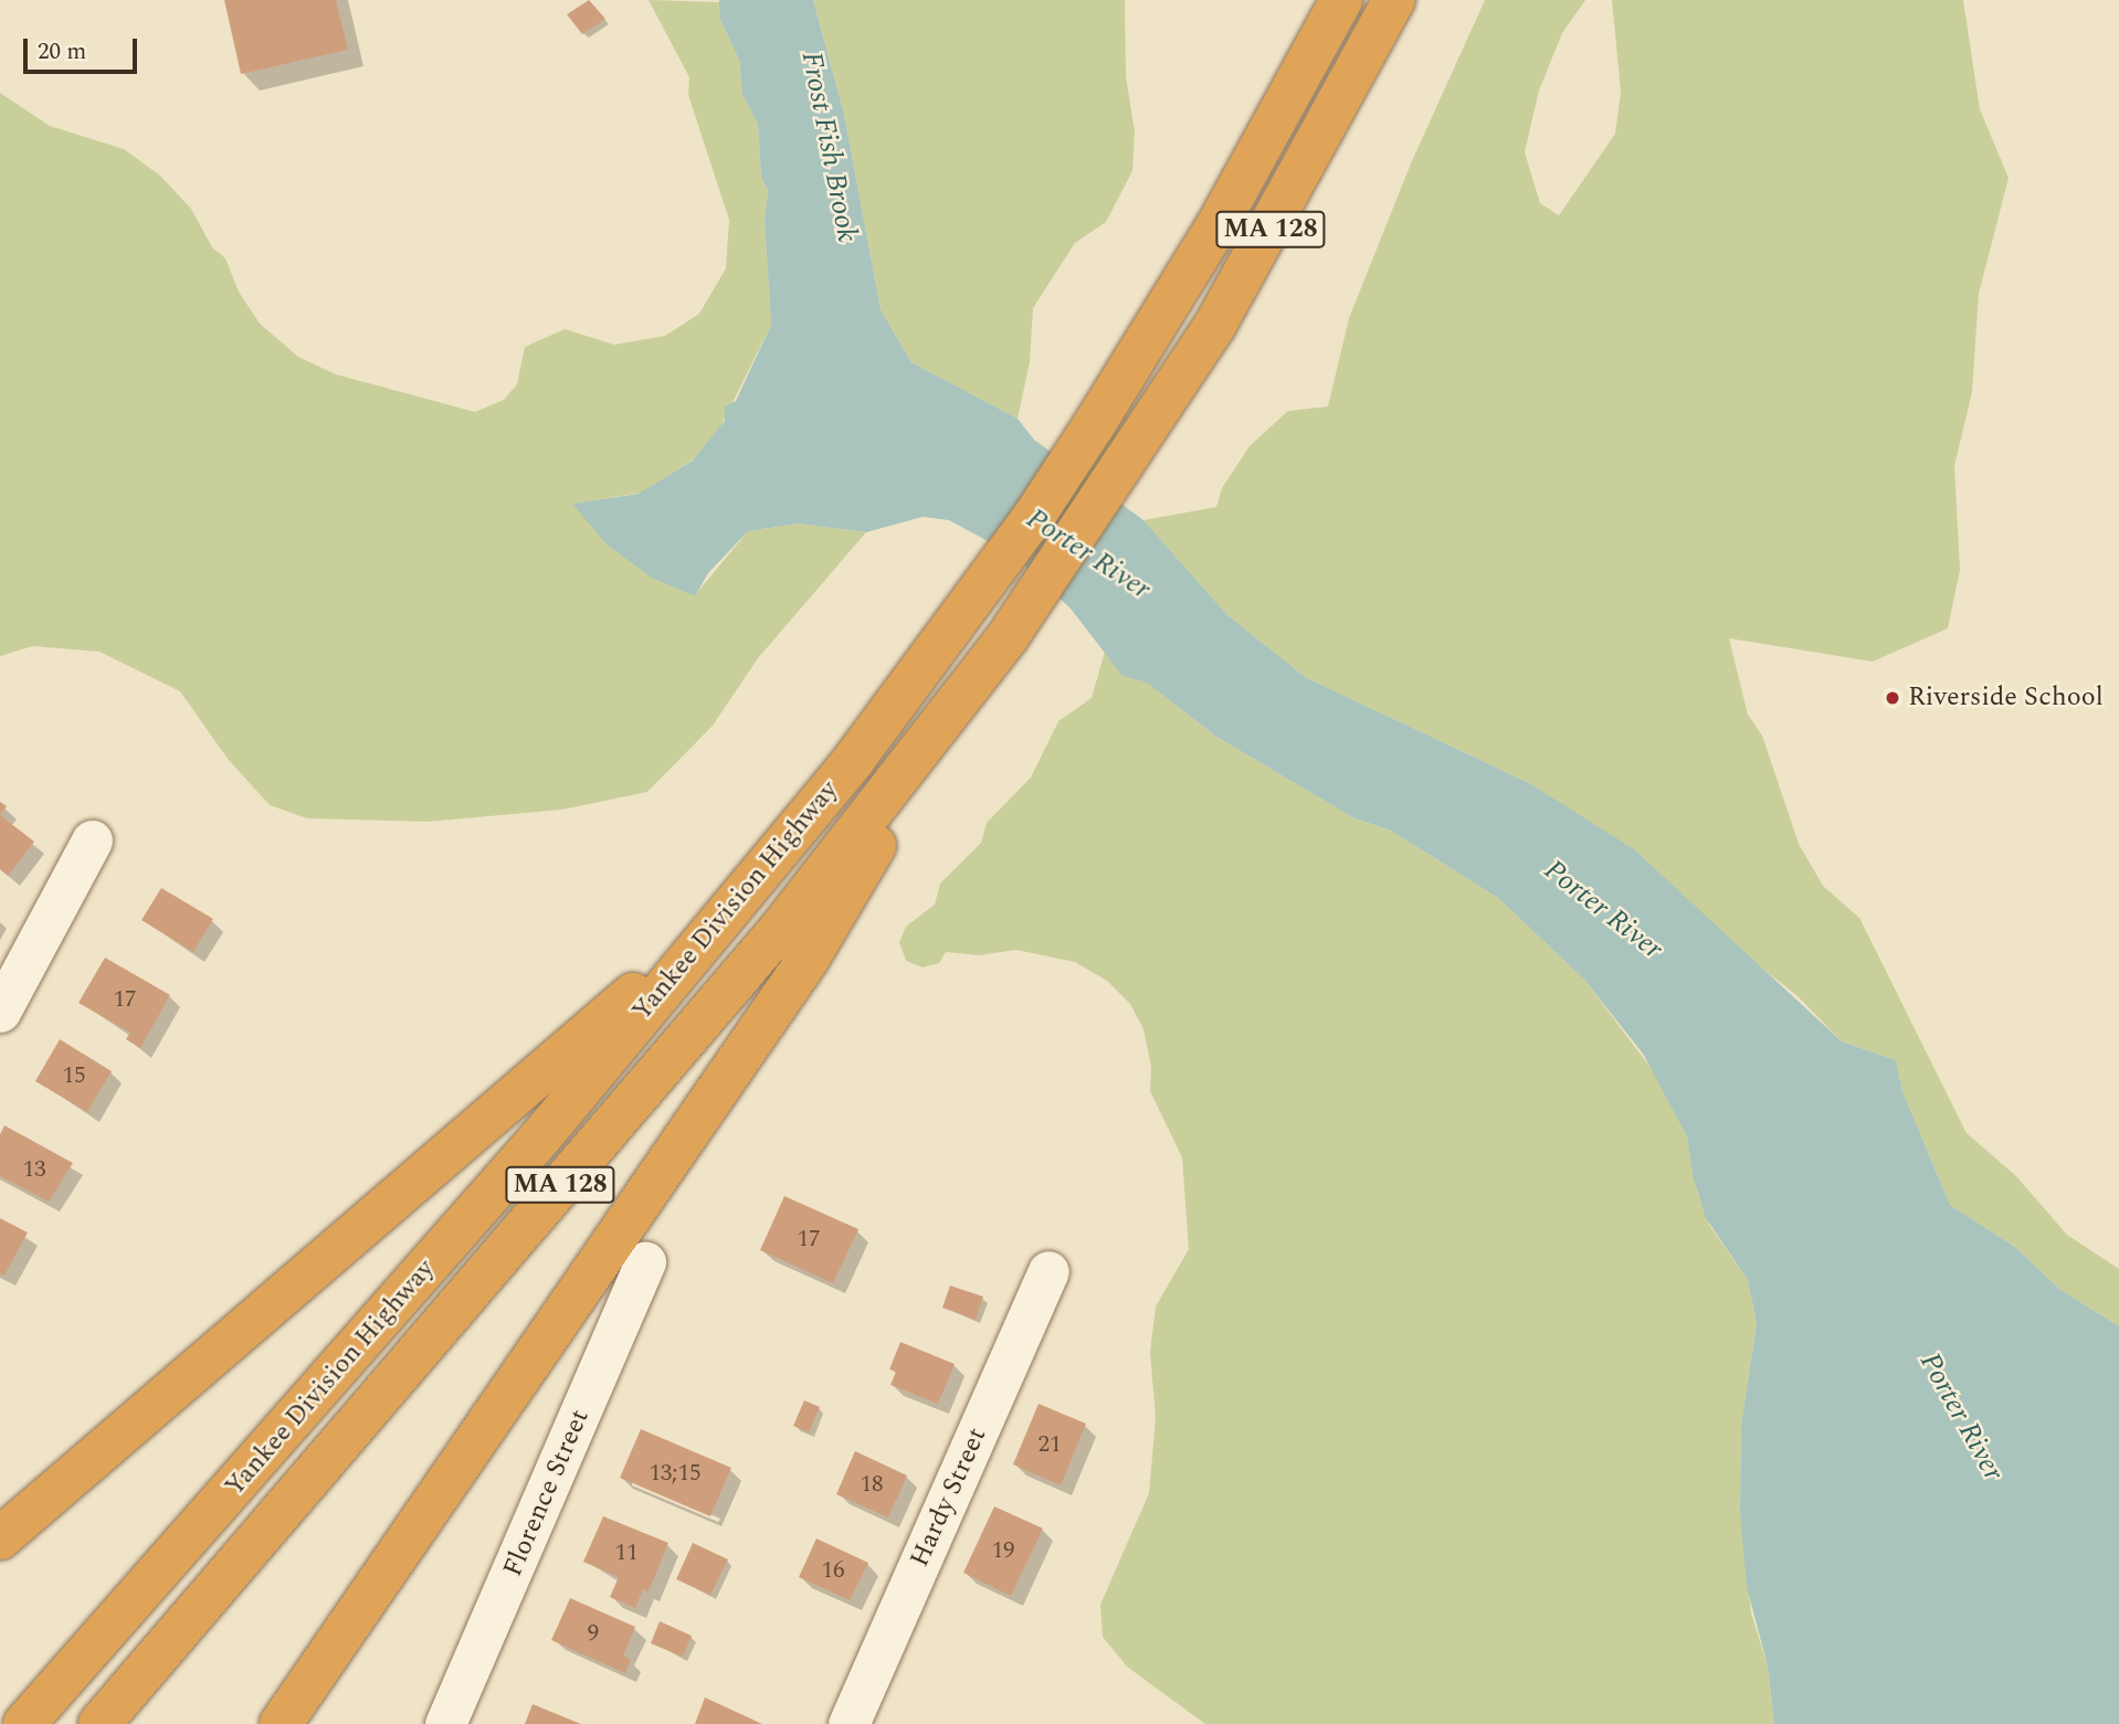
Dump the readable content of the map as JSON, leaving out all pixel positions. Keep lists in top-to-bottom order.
{
  "streets": {
    "highway": ["MA 128", "Yankee Division Highway"],
    "street": ["Florence Street", "Hardy Street"]
  },
  "water": ["Frost Fish Brook", "Porter River"],
  "places": ["Riverside School"],
  "house_numbers": [
    "17",
    "15",
    "13",
    "17",
    "21",
    "13;15",
    "18",
    "19",
    "11",
    "16",
    "9"
  ],
  "scale_bar": "20 m"
}
